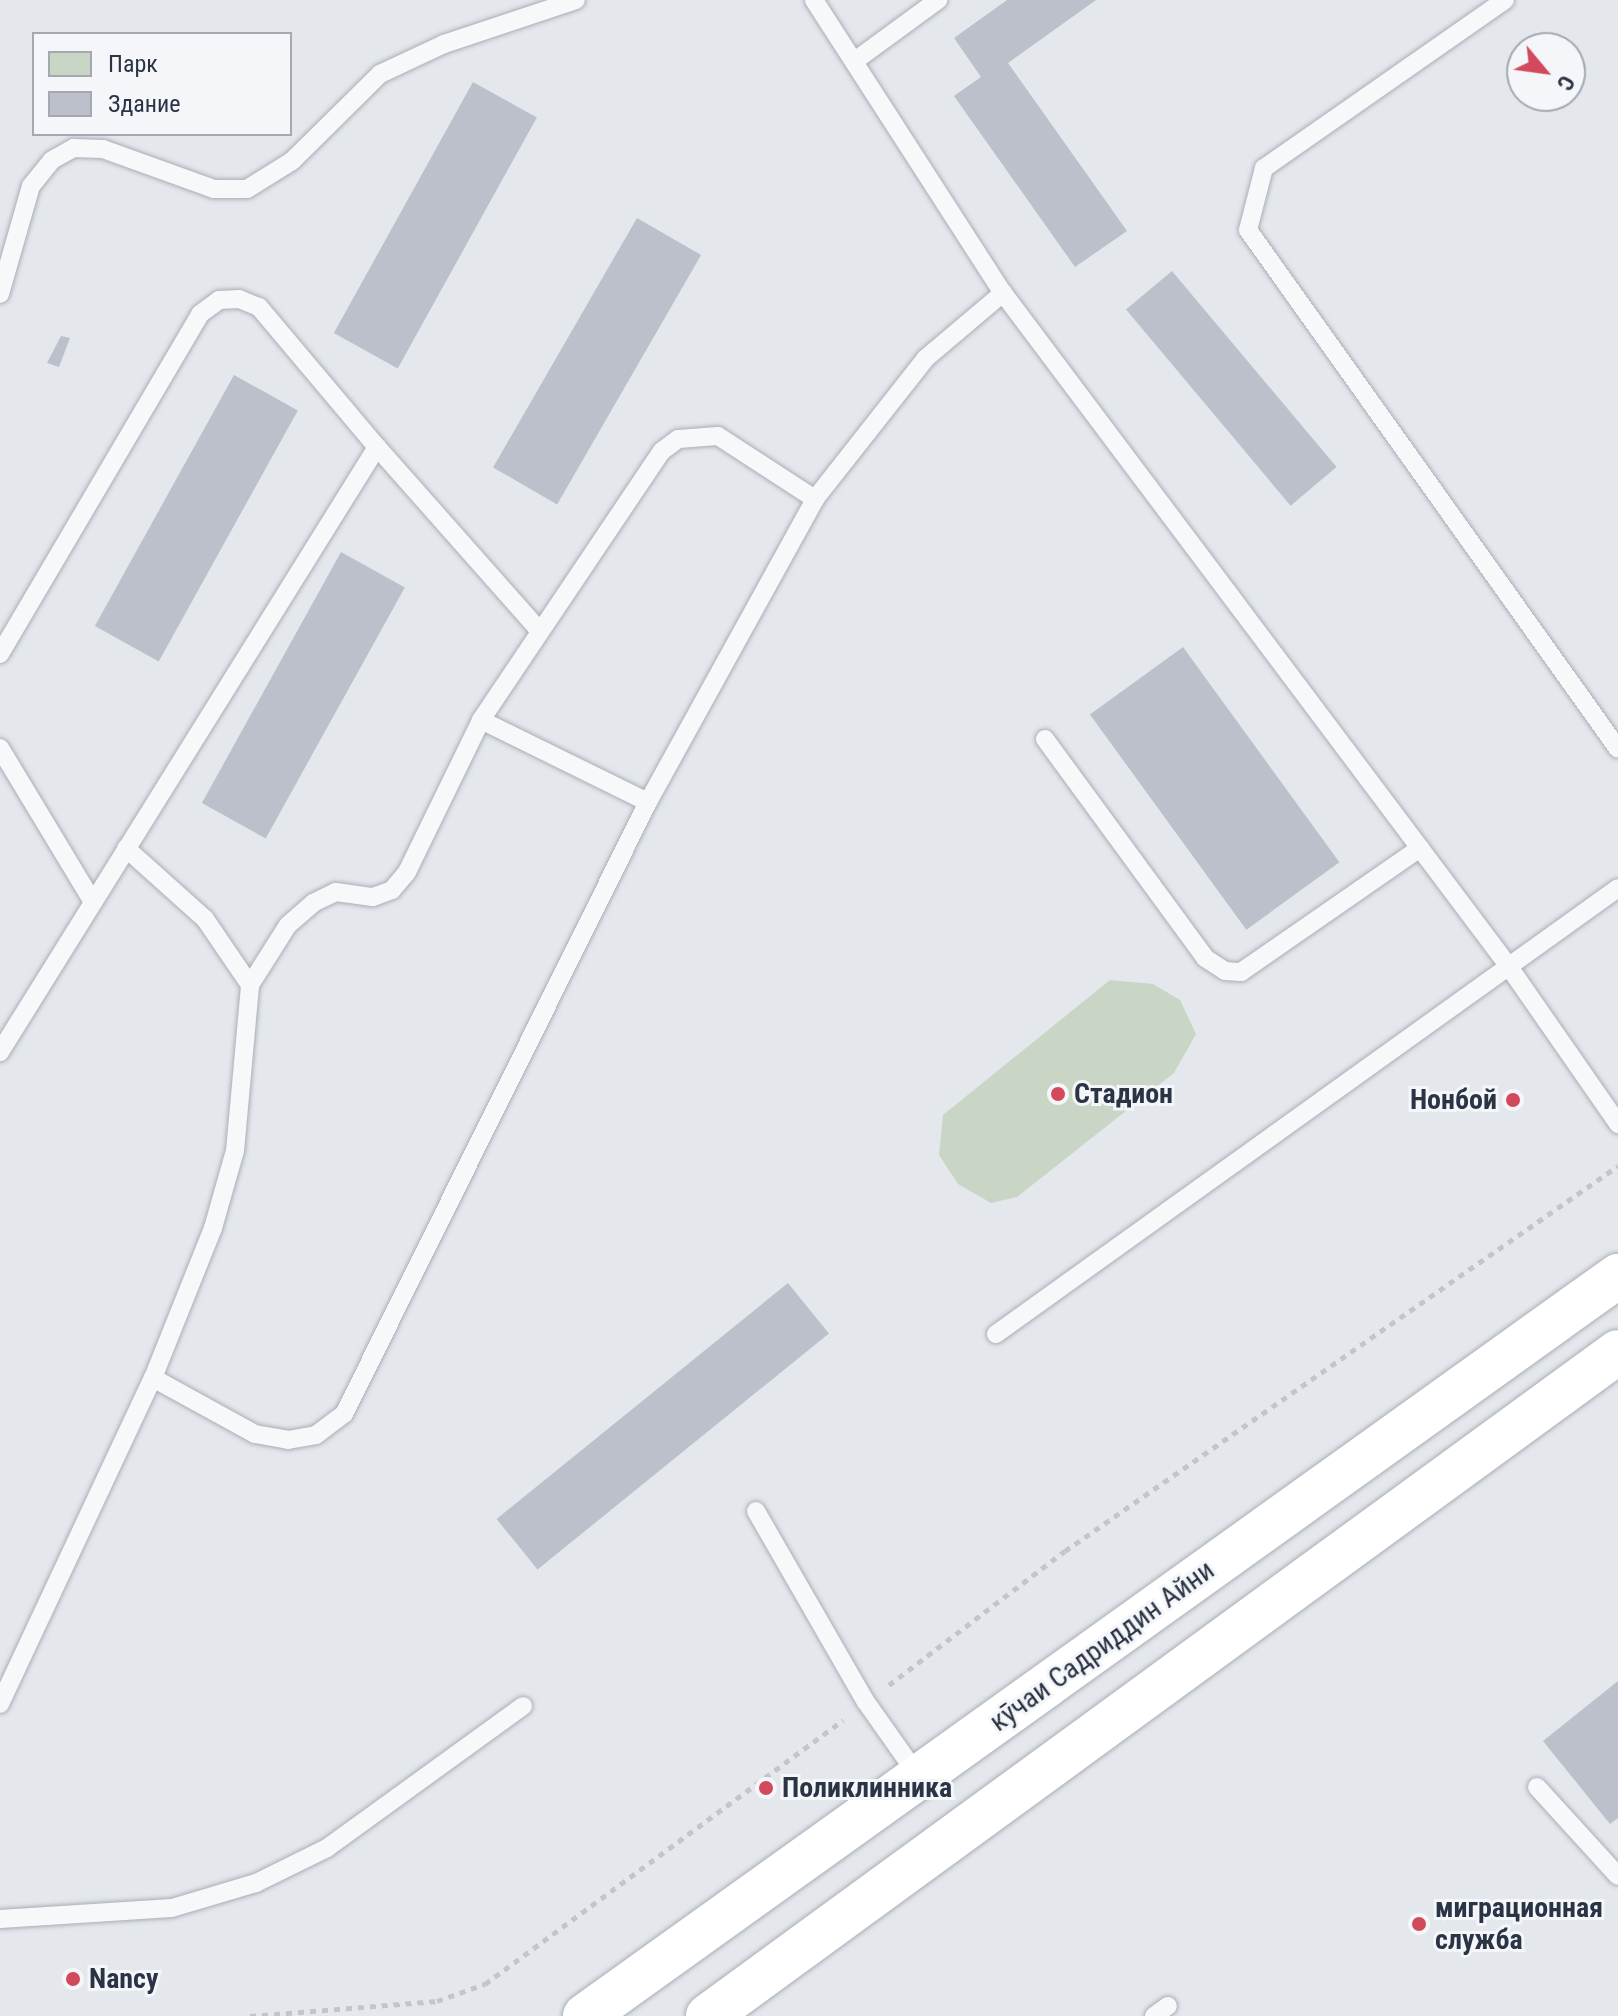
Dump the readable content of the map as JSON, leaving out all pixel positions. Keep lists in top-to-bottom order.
{
  "streets": {
    "highway": ["кӯчаи Садриддин Айни"]
  },
  "places": [
    "Стадион",
    "Нонбой",
    "Поликлинника",
    "миграционная служба",
    "Nancy"
  ],
  "legend": ["Парк", "Здание"],
  "north": "bottom right"
}
